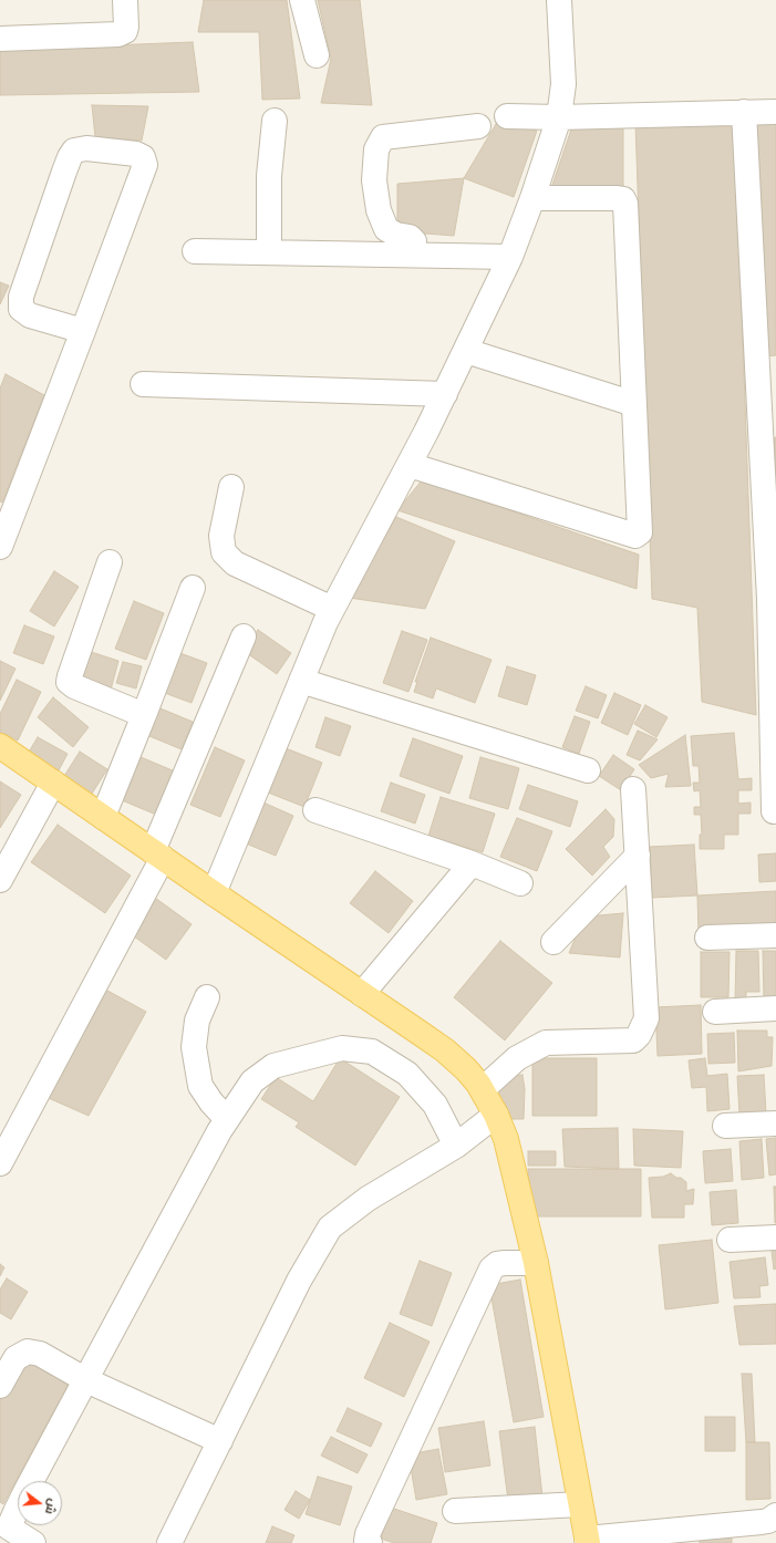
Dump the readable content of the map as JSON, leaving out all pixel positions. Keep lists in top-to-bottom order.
{
  "north": "right"
}
